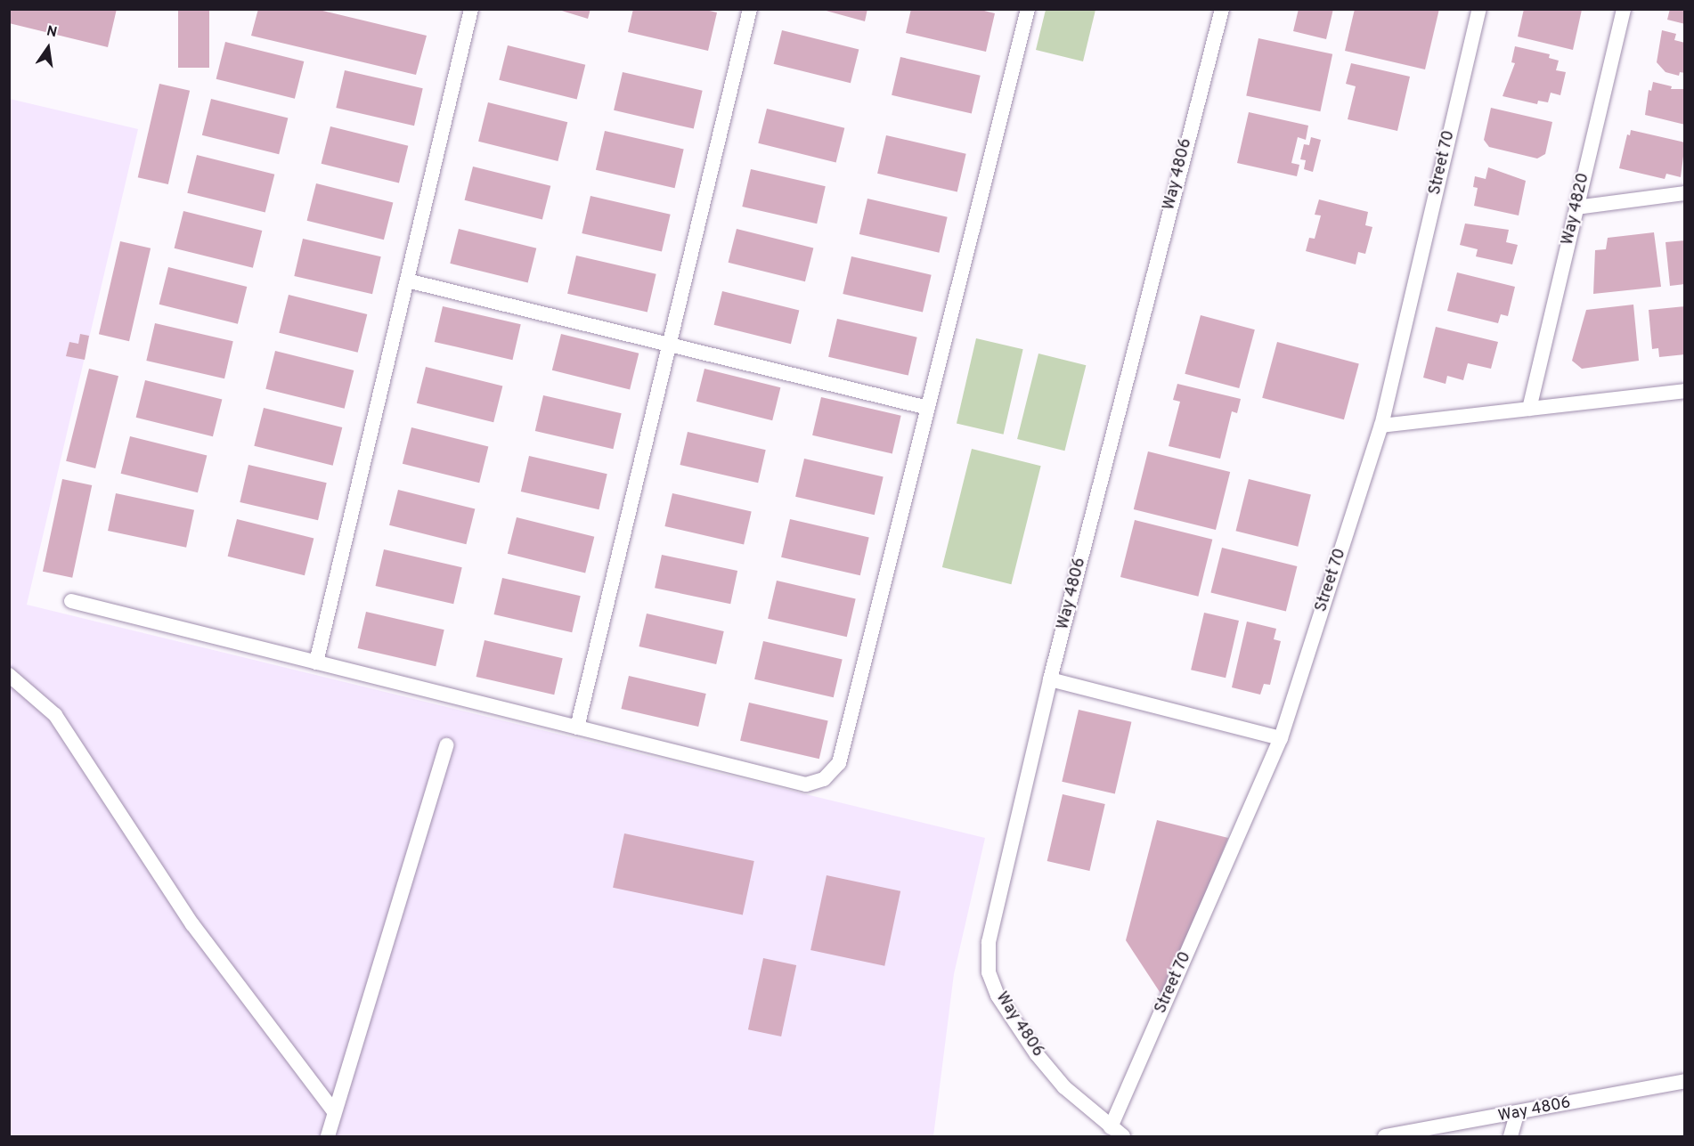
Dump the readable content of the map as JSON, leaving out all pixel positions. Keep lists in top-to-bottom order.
{
  "streets": {
    "street": ["Street 70", "Way 4806", "Way 4820"]
  },
  "crossings": [
    ["Street 70", "Way 4806"]
  ],
  "north": "top"
}
